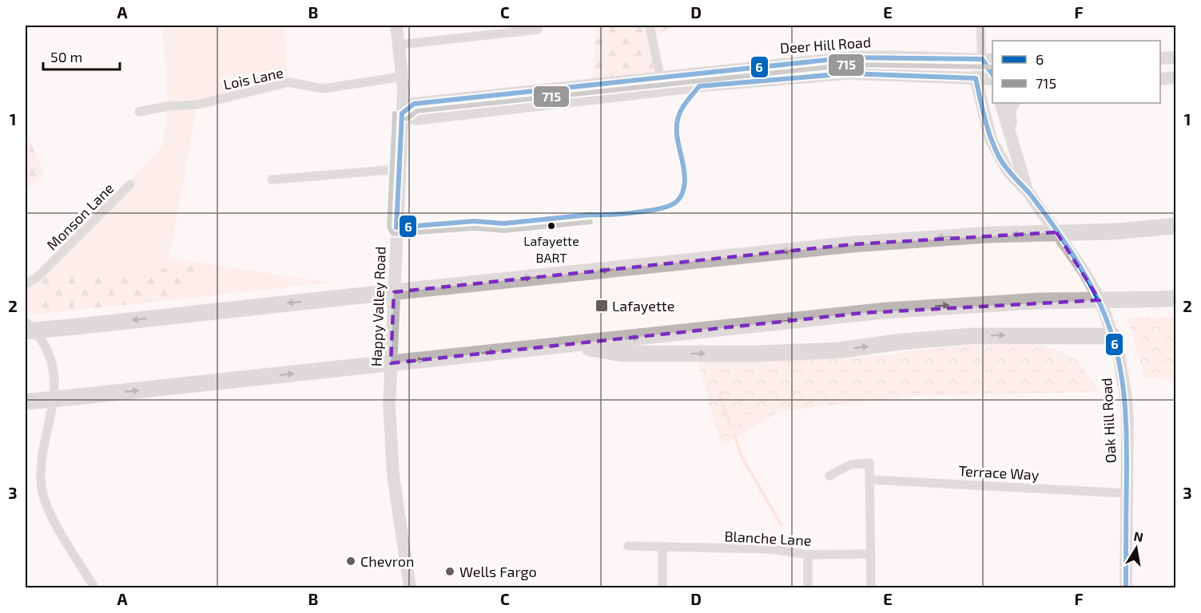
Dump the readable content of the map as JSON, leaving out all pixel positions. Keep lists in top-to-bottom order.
{
  "streets": {
    "street": [
      "Deer Hill Road",
      "Lois Lane",
      "Monson Lane",
      "Happy Valley Road",
      "Oak Hill Road",
      "Terrace Way",
      "Blanche Lane"
    ]
  },
  "crossings": [
    ["Deer Hill Road", "Happy Valley Road"],
    ["Deer Hill Road", "Oak Hill Road"],
    ["Lois Lane", "Happy Valley Road"],
    ["Oak Hill Road", "Terrace Way"]
  ],
  "places": {
    "other": ["Lafayette BART", "Chevron", "Wells Fargo"],
    "transit": ["Lafayette"]
  },
  "lines": ["transit line 6", "transit line 715"],
  "legend": ["6", "715"],
  "scale_bar": "50 m",
  "north": "top",
  "grid": {
    "columns": [
      "A",
      "B",
      "C",
      "D",
      "E",
      "F"
    ],
    "rows": ["1", "2", "3"]
  }
}
